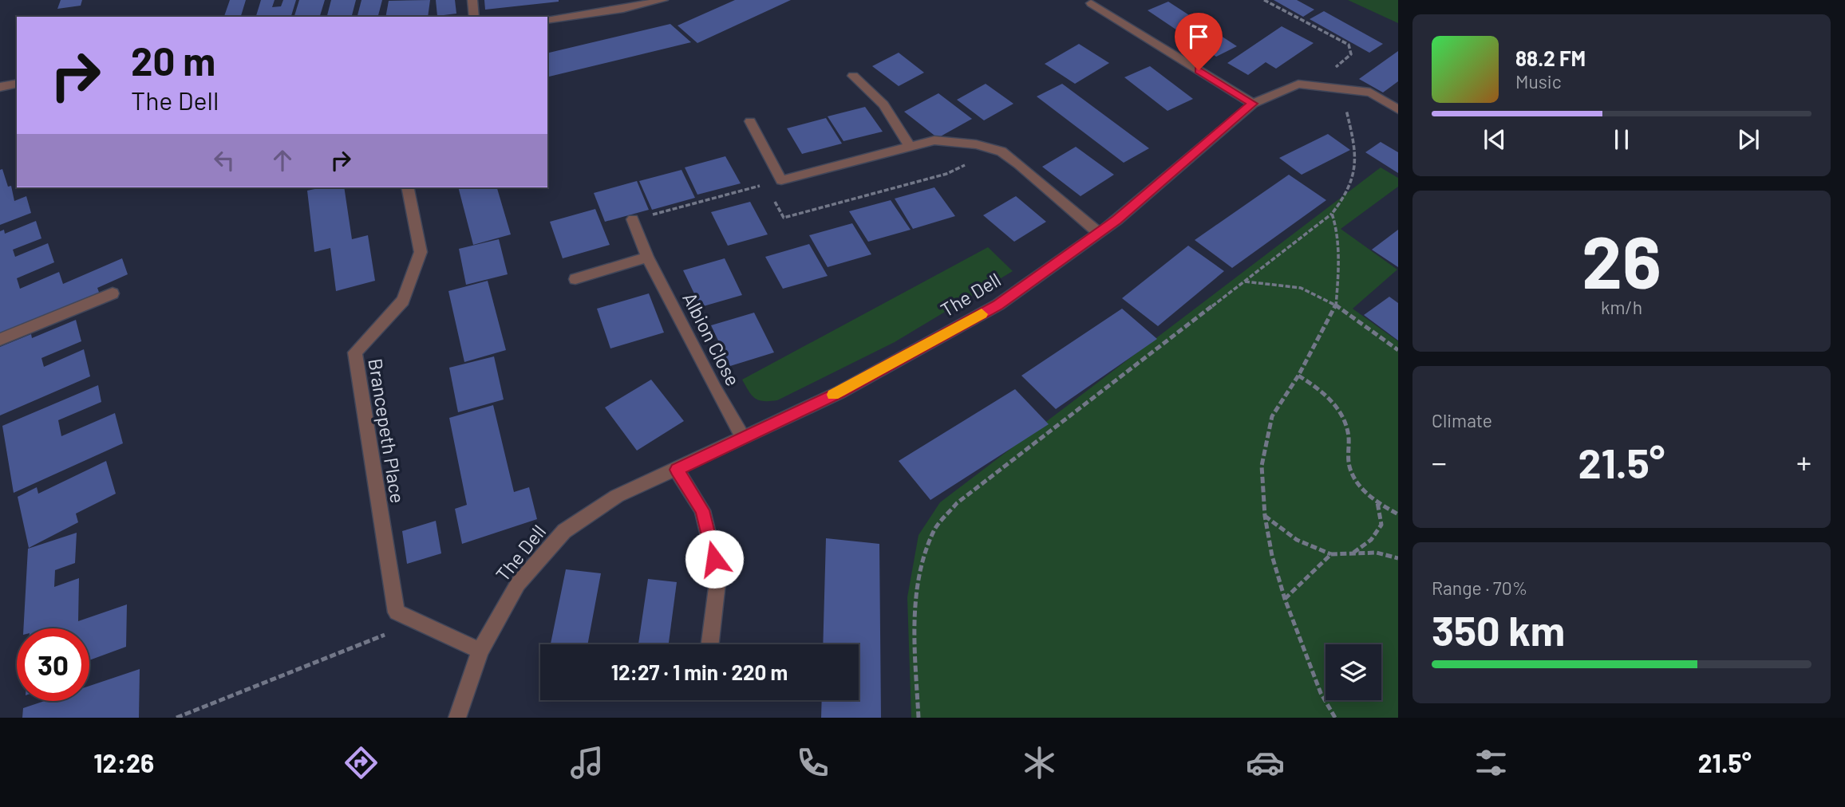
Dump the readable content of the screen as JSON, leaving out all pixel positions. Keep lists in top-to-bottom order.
{
  "streets": {
    "street": ["The Dell", "Albion Close", "Brancepeth Place"]
  },
  "crossings": [
    ["The Dell", "Albion Close"],
    ["The Dell", "Brancepeth Place"]
  ],
  "page": {
    "turn": ["20 m", "The Dell"],
    "song": ["88.2 FM", "Music"],
    "tile": [
      ["26", "km/h"],
      "Climate",
      ["Range · 70%", "350 km"]
    ],
    "heat": ["−", "21.5°", "+"],
    "limit": "30",
    "trip": "12:27 · 1 min · 220 m",
    "tabs": ["12:26", "21.5°"]
  }
}
